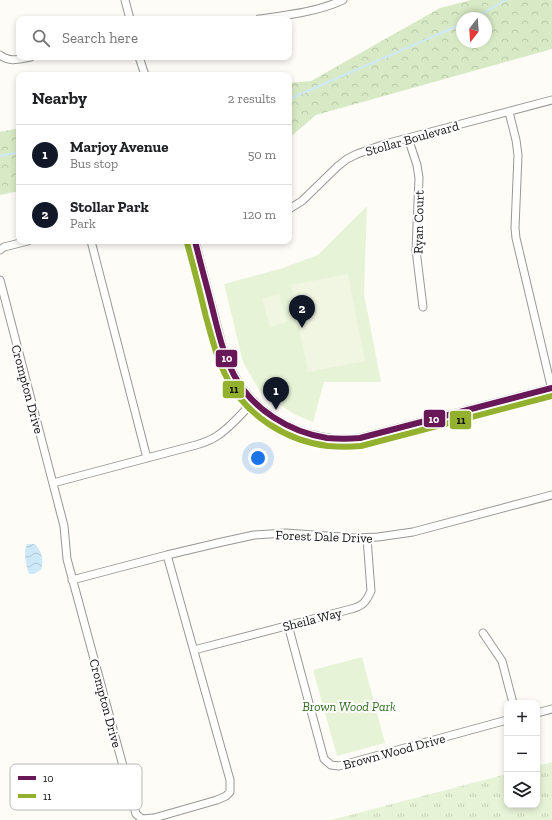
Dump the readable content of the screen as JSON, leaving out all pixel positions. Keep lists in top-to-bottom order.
{
  "streets": {
    "street": [
      "Stollar Boulevard",
      "Ryan Court",
      "Crompton Drive",
      "Forest Dale Drive",
      "Sheila Way",
      "Brown Wood Drive"
    ]
  },
  "crossings": [
    ["Stollar Boulevard", "Ryan Court"],
    ["Crompton Drive", "Forest Dale Drive"],
    ["Crompton Drive", "Sheila Way"],
    ["Forest Dale Drive", "Sheila Way"],
    ["Sheila Way", "Brown Wood Drive"]
  ],
  "parks": ["Brown Wood Park"],
  "lines": ["transit line 10", "transit line 11"],
  "legend": ["10", "11"],
  "north": "bottom",
  "page": {
    "search": "Search here",
    "heading": ["Nearby", "2 results"],
    "list": [
      {
        "mark": "1",
        "name": "Marjoy Avenue",
        "note": "Bus stop",
        "value": "50 m"
      },
      {
        "mark": "2",
        "name": "Stollar Park",
        "note": "Park",
        "value": "120 m"
      }
    ],
    "pins": ["2", "1"],
    "map_buttons": ["+", "−"]
  }
}
